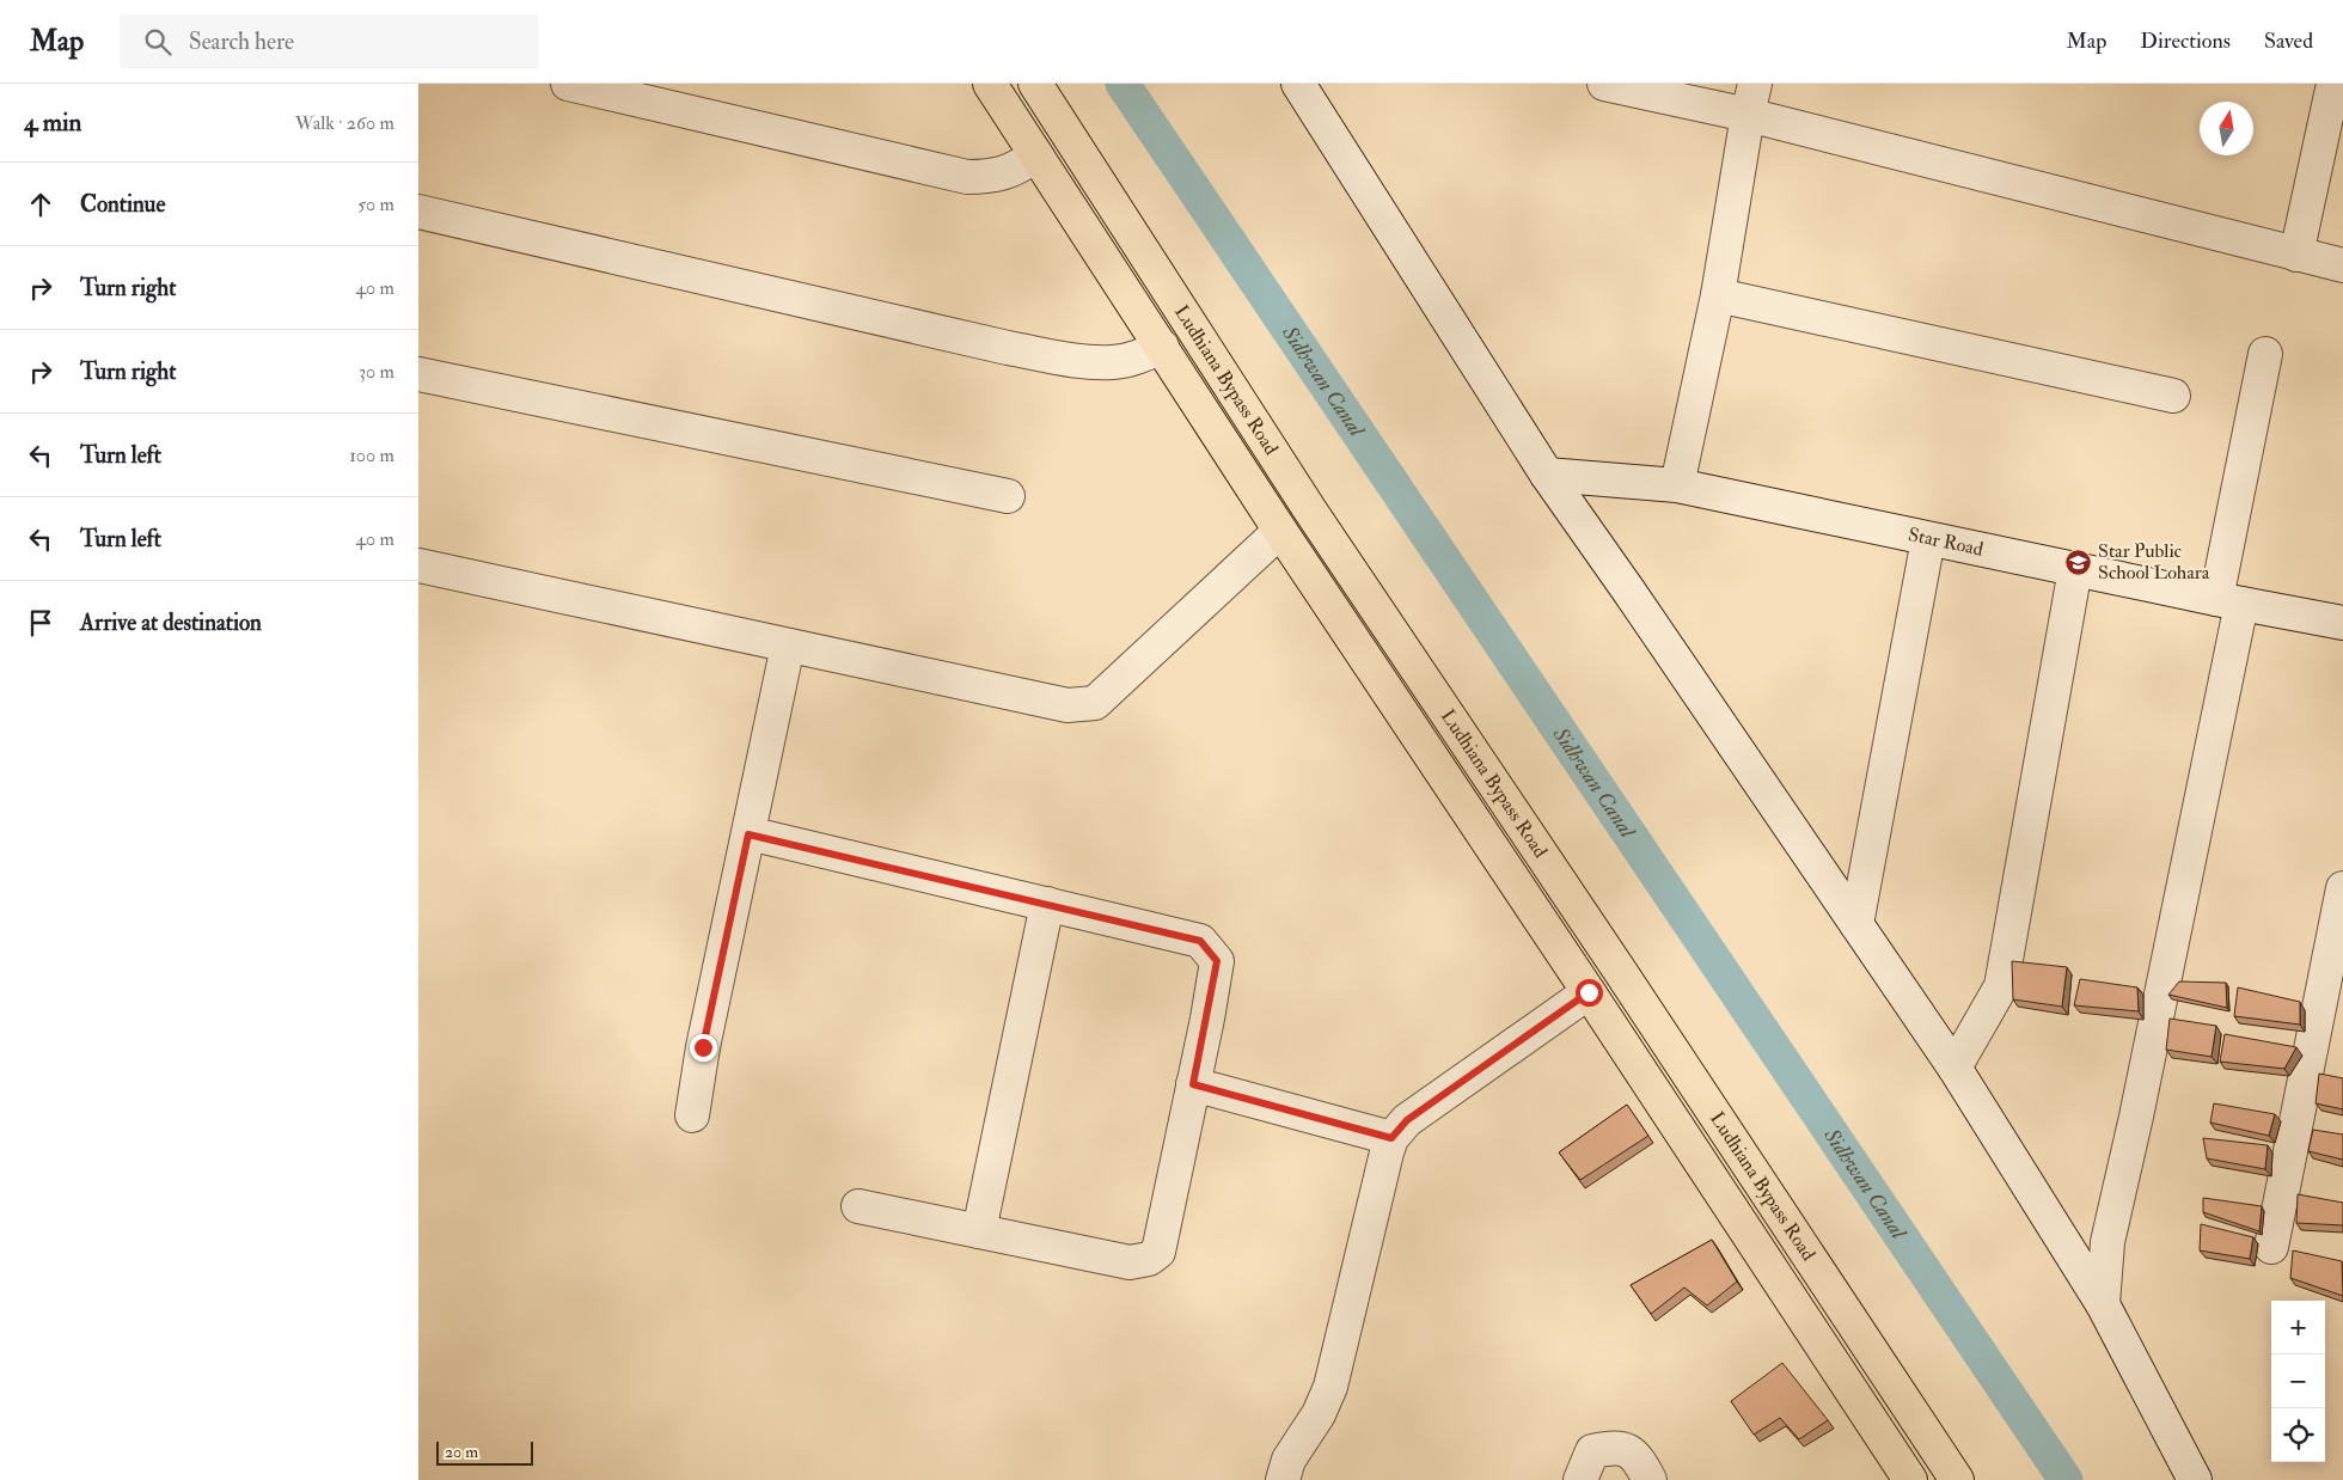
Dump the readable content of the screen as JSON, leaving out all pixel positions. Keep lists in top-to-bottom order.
{
  "streets": {
    "highway": ["Ludhiana Bypass Road"],
    "street": ["Star Road"]
  },
  "water": ["Sidhwan Canal"],
  "places": {
    "school or university": ["Star Public School Lohara"]
  },
  "scale_bar": "20 m",
  "north": "top",
  "page": {
    "header": "Map",
    "search": "Search here",
    "nav": ["Map", "Directions", "Saved"],
    "heading": ["4 min", "Walk · 260 m"],
    "list": [
      ["Continue", "50 m"],
      ["Turn right", "40 m"],
      ["Turn right", "30 m"],
      ["Turn left", "100 m"],
      ["Turn left", "40 m"],
      "Arrive at destination"
    ],
    "map_buttons": ["+", "−"],
    "scale": "20 m"
  }
}
